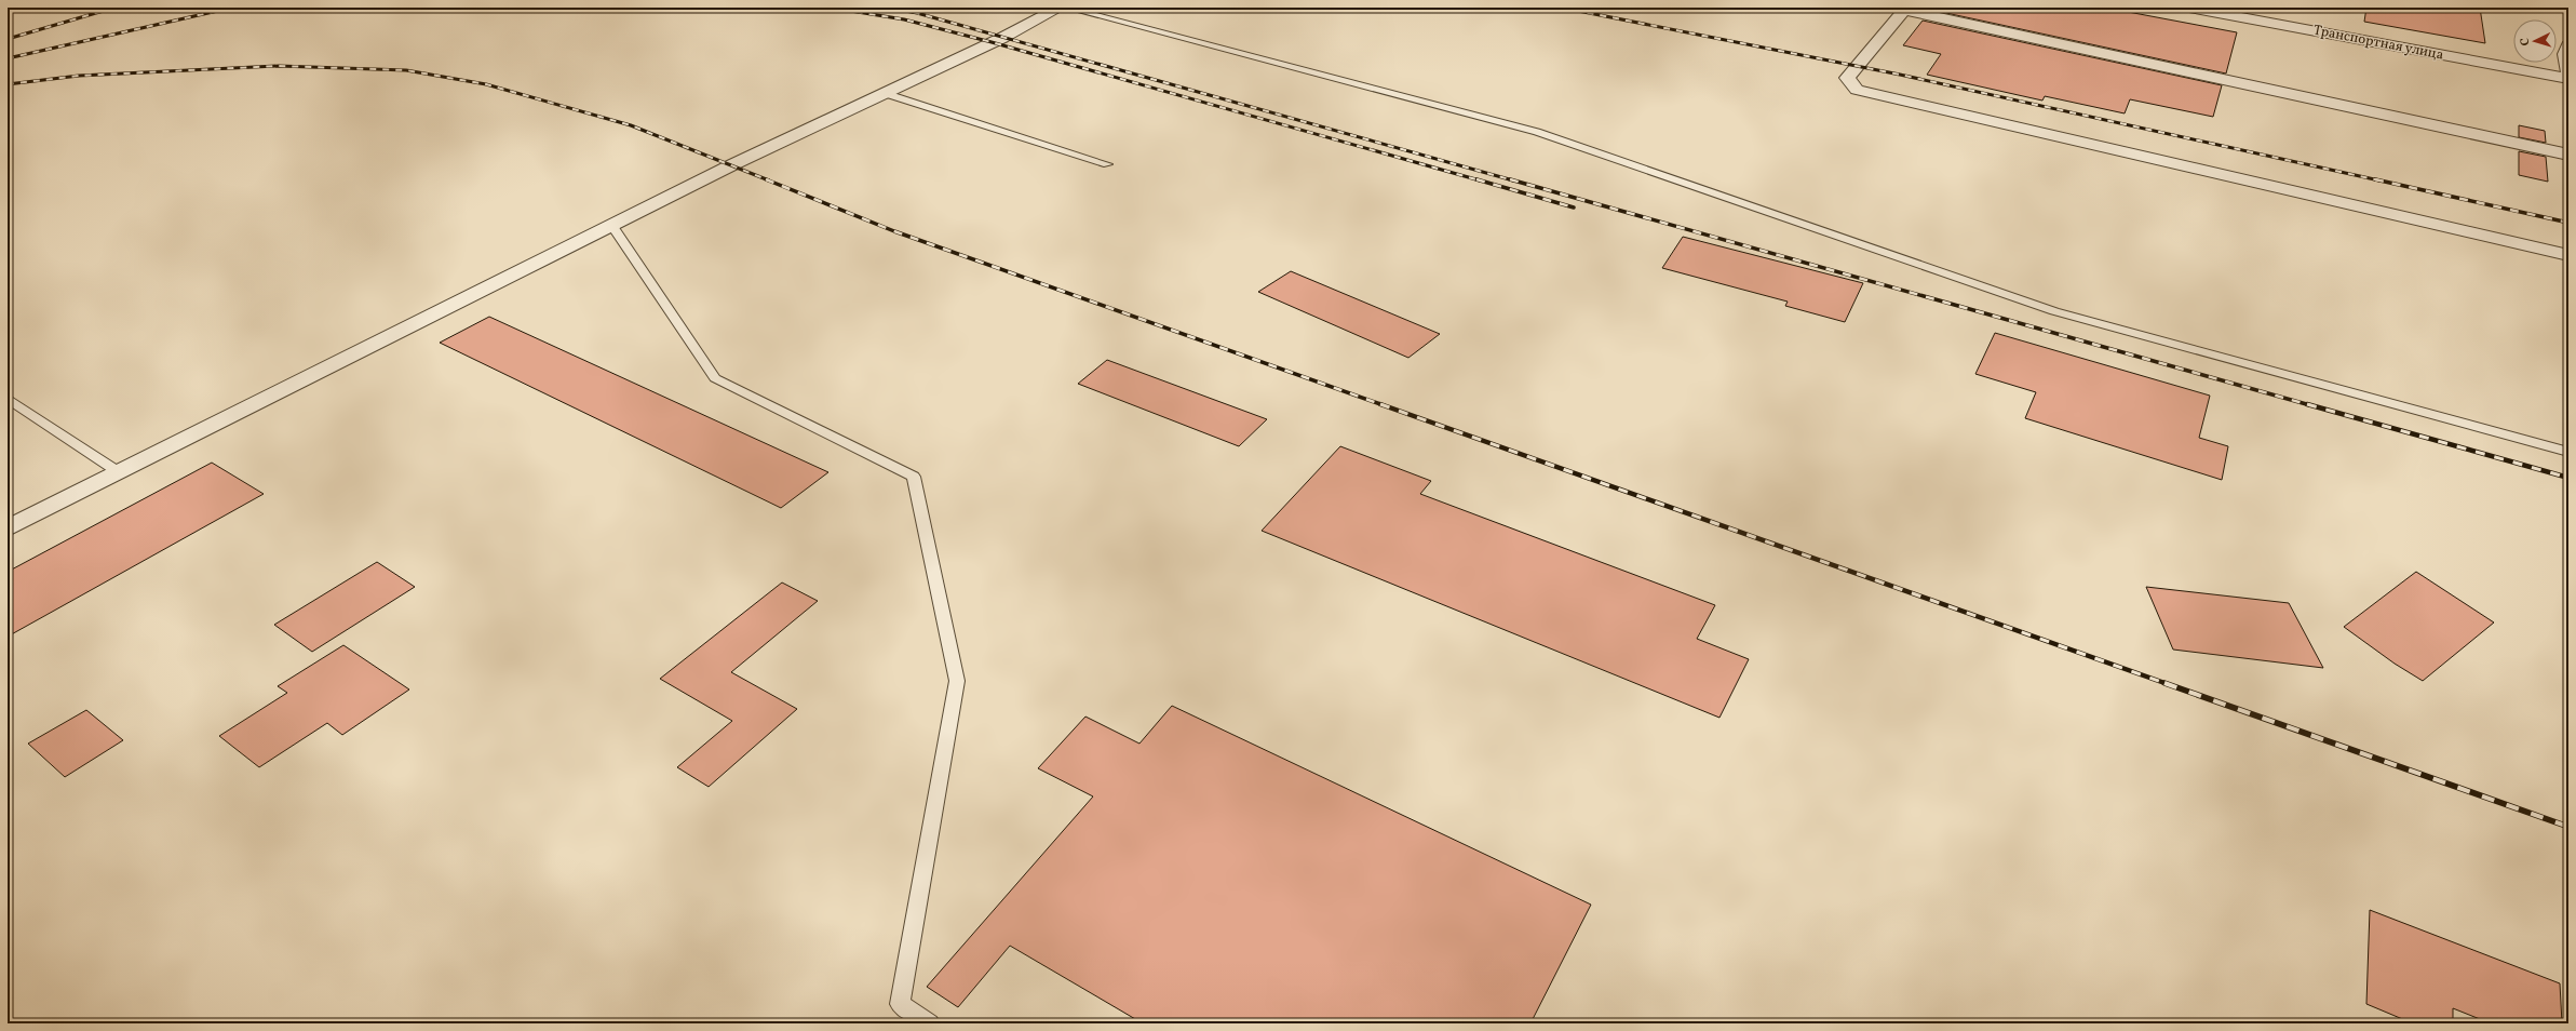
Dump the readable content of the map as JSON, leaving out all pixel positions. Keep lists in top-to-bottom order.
{
  "streets": {
    "street": ["Транспортная улица"]
  },
  "north": "left"
}
